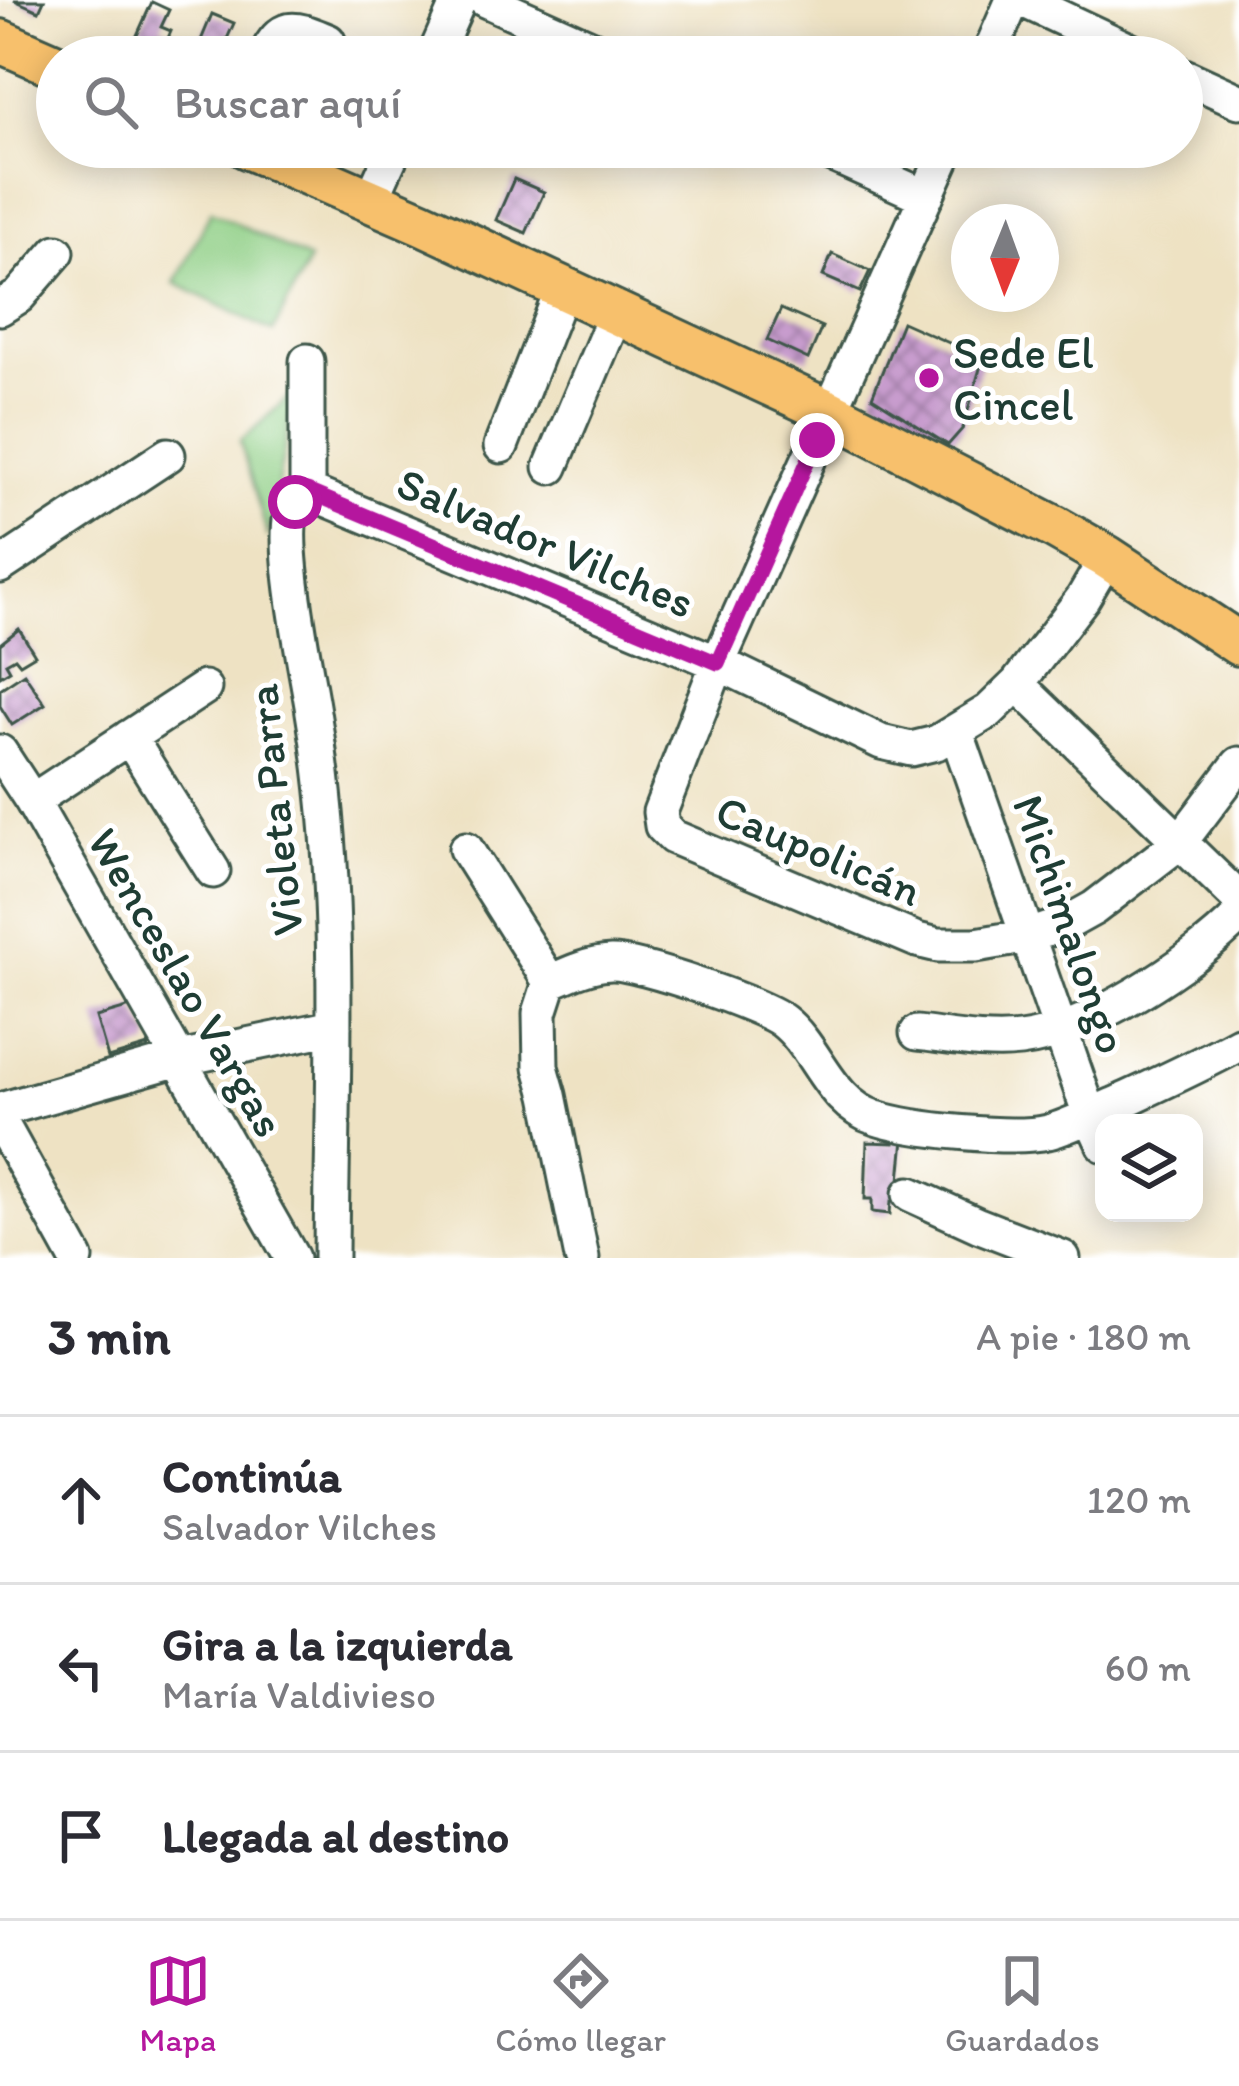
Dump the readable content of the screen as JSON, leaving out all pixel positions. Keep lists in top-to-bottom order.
{
  "streets": {
    "street": [
      "Salvador Vilches",
      "Violeta Parra",
      "Caupolicán",
      "Michimalongo",
      "Wenceslao Vargas"
    ]
  },
  "crossings": [
    ["Salvador Vilches", "Violeta Parra"],
    ["Salvador Vilches", "Caupolicán"],
    ["Salvador Vilches", "Michimalongo"],
    ["Caupolicán", "Michimalongo"]
  ],
  "places": ["Sede El Cincel"],
  "north": "bottom",
  "page": {
    "search": "Buscar aquí",
    "heading": ["3 min", "A pie · 180 m"],
    "list": [
      ["Continúa", "Salvador Vilches", "120 m"],
      ["Gira a la izquierda", "María Valdivieso", "60 m"],
      "Llegada al destino"
    ],
    "nav": ["Mapa", "Cómo llegar", "Guardados"]
  }
}
